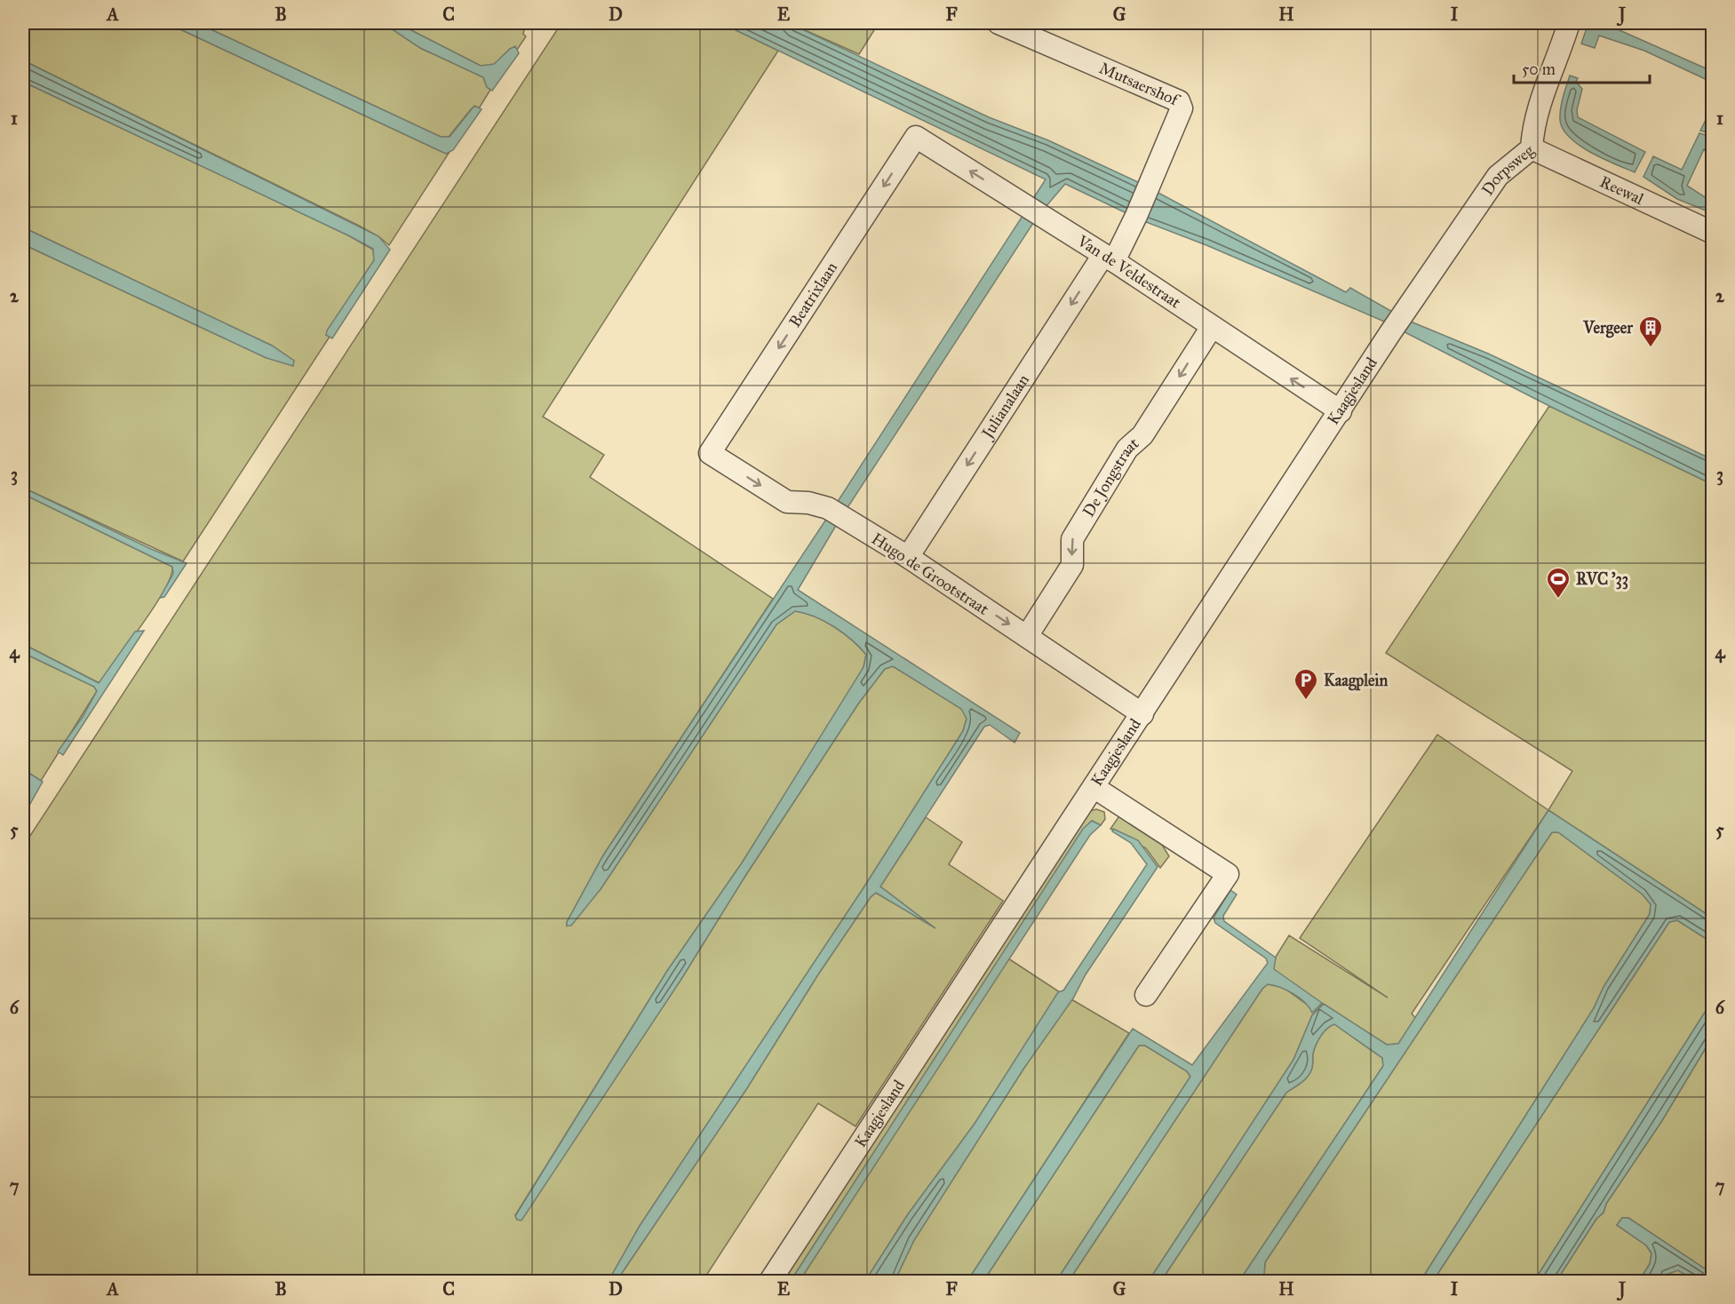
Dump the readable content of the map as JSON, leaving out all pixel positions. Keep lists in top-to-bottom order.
{
  "streets": {
    "street": [
      "Mutsaershof",
      "Dorpsweg",
      "Reewal",
      "Van de Veldestraat",
      "Beatrixlaan",
      "Kaagjesland",
      "Julianalaan",
      "De Jongstraat",
      "Hugo de Grootstraat"
    ]
  },
  "crossings": [
    ["Mutsaershof", "Van de Veldestraat"],
    ["Mutsaershof", "Julianalaan"],
    ["Dorpsweg", "Reewal"],
    ["Dorpsweg", "Kaagjesland"],
    ["Van de Veldestraat", "Beatrixlaan"],
    ["Van de Veldestraat", "Kaagjesland"],
    ["Van de Veldestraat", "Julianalaan"],
    ["Van de Veldestraat", "De Jongstraat"],
    ["Beatrixlaan", "Hugo de Grootstraat"],
    ["Kaagjesland", "Hugo de Grootstraat"],
    ["Julianalaan", "Hugo de Grootstraat"],
    ["De Jongstraat", "Hugo de Grootstraat"]
  ],
  "one_way": [
    "Van de Veldestraat",
    "Beatrixlaan",
    "Julianalaan",
    "De Jongstraat",
    "Hugo de Grootstraat"
  ],
  "places": {
    "building": ["Vergeer"],
    "sports": ["RVC '33"],
    "parking": ["Kaagplein"]
  },
  "scale_bar": "50 m",
  "grid": {
    "columns": [
      "A",
      "B",
      "C",
      "D",
      "E",
      "F",
      "G",
      "H",
      "I",
      "J"
    ],
    "rows": [
      "1",
      "2",
      "3",
      "4",
      "5",
      "6",
      "7"
    ]
  }
}
